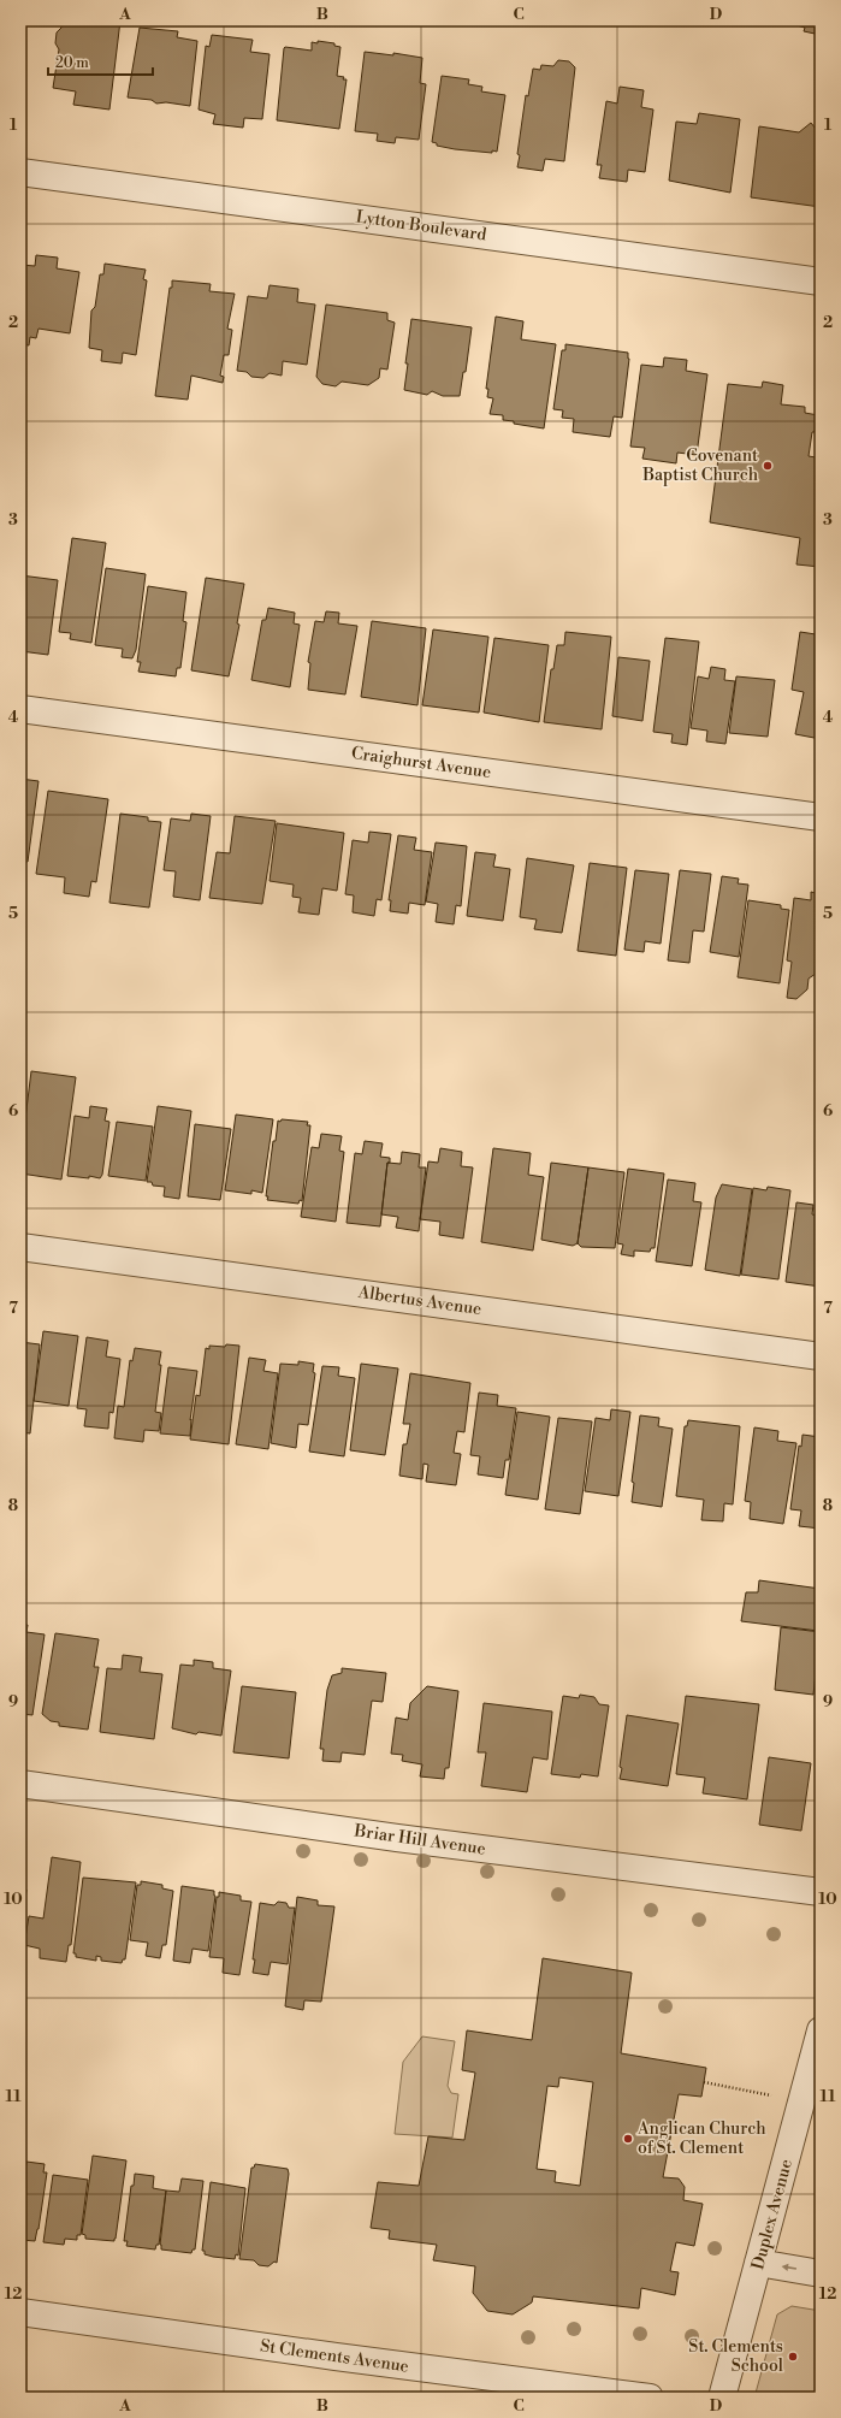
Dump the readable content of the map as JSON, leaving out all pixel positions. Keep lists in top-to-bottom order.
{
  "streets": {
    "street": [
      "Lytton Boulevard",
      "Craighurst Avenue",
      "Albertus Avenue",
      "Briar Hill Avenue",
      "Duplex Avenue",
      "St Clements Avenue"
    ]
  },
  "places": ["Covenant Baptist Church", "Anglican Church of St. Clement", "St. Clements School"],
  "scale_bar": "20 m",
  "grid": {
    "columns": [
      "A",
      "B",
      "C",
      "D"
    ],
    "rows": [
      "1",
      "2",
      "3",
      "4",
      "5",
      "6",
      "7",
      "8",
      "9",
      "10",
      "11",
      "12"
    ]
  }
}
